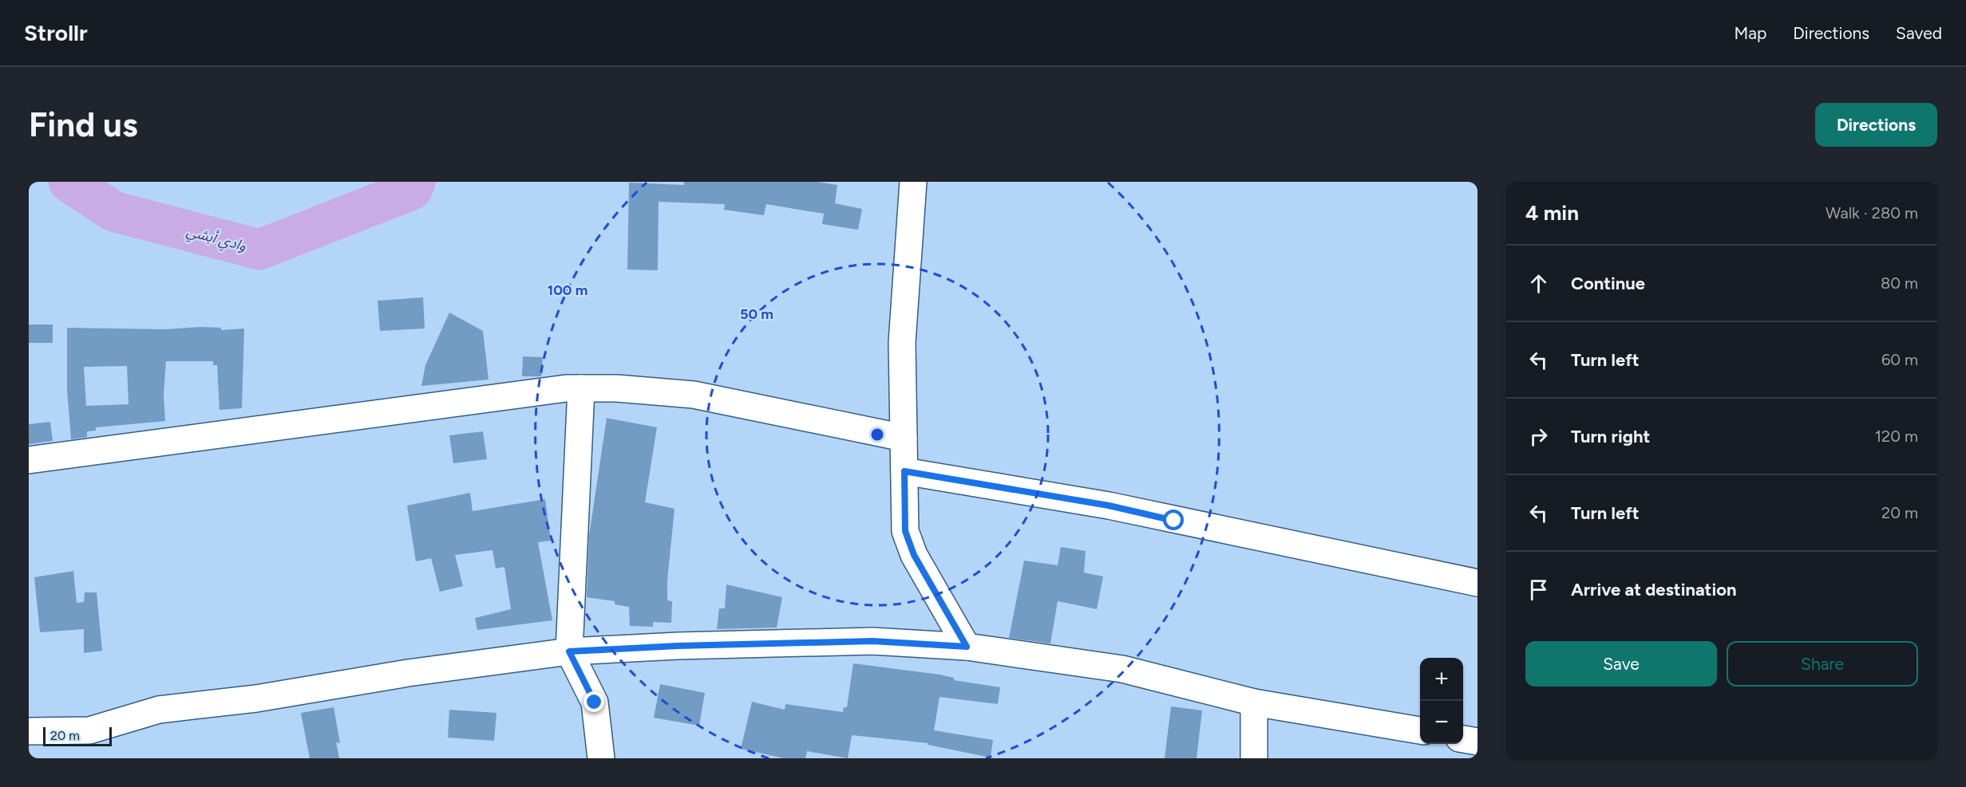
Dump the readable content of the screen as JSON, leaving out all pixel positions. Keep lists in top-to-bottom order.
{
  "water": ["وادي أبشي"],
  "scale_bar": "20 m",
  "page": {
    "header": "Strollr",
    "nav": ["Map", "Directions", "Saved"],
    "buttons": [
      "Directions",
      ["Save", "Share"]
    ],
    "title": "Find us",
    "heading": ["4 min", "Walk · 280 m"],
    "list": [
      ["Continue", "80 m"],
      ["Turn left", "60 m"],
      ["Turn right", "120 m"],
      ["Turn left", "20 m"],
      "Arrive at destination"
    ],
    "map_buttons": ["+", "−"],
    "scale": "20 m"
  },
  "rings": ["100 m", "50 m"]
}
